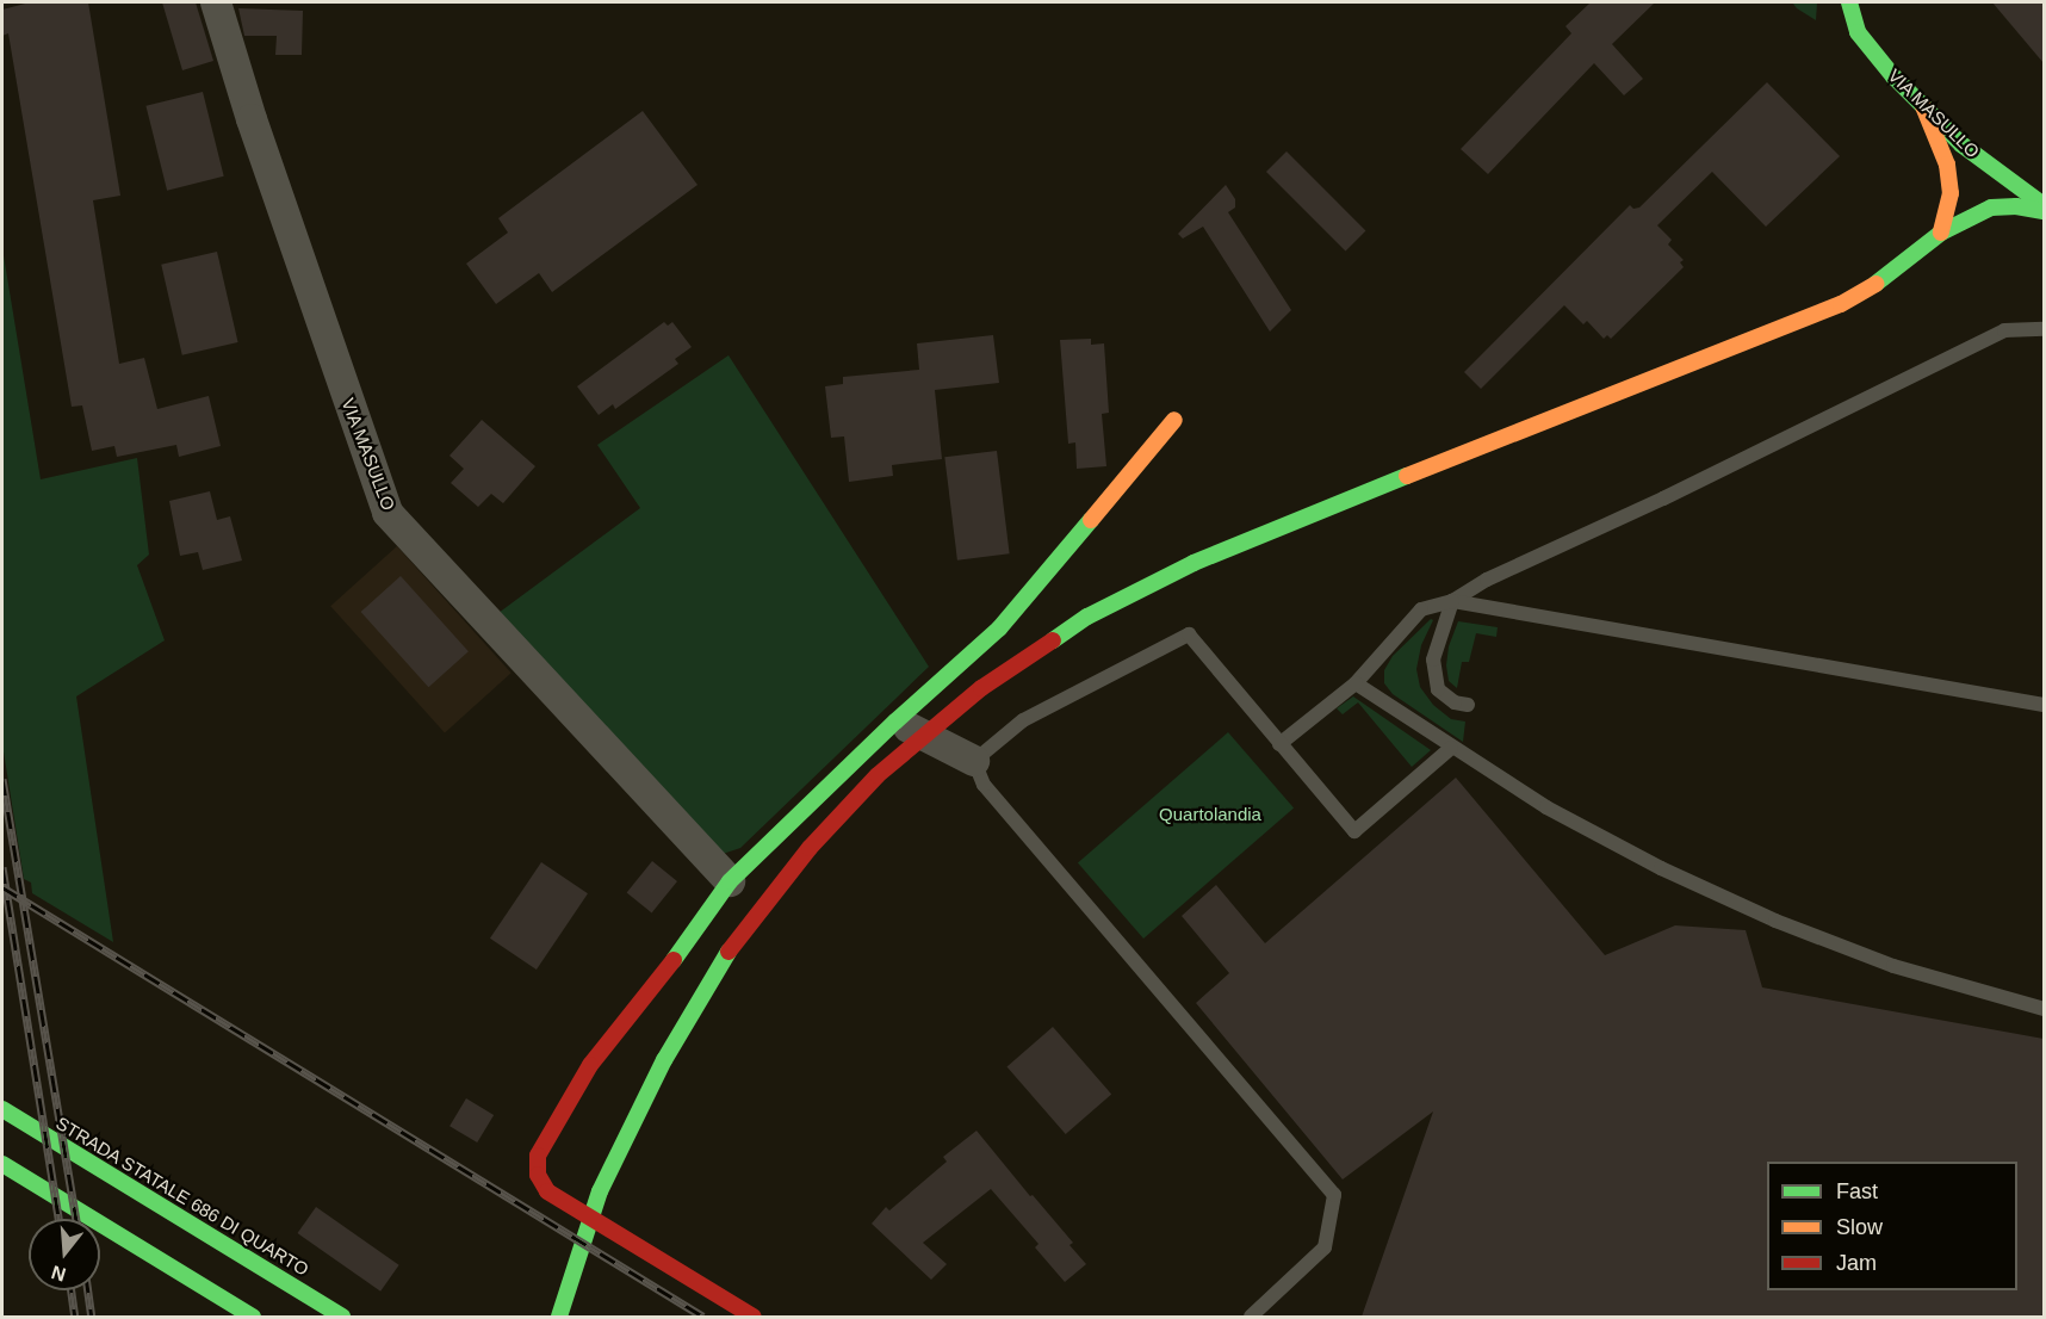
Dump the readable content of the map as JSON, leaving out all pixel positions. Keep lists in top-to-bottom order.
{
  "streets": {
    "main road": ["VIA MASULLO", "STRADA STATALE 686 DI QUARTO"]
  },
  "parks": ["Quartolandia"],
  "legend": ["Fast", "Slow", "Jam"],
  "north": "bottom"
}
